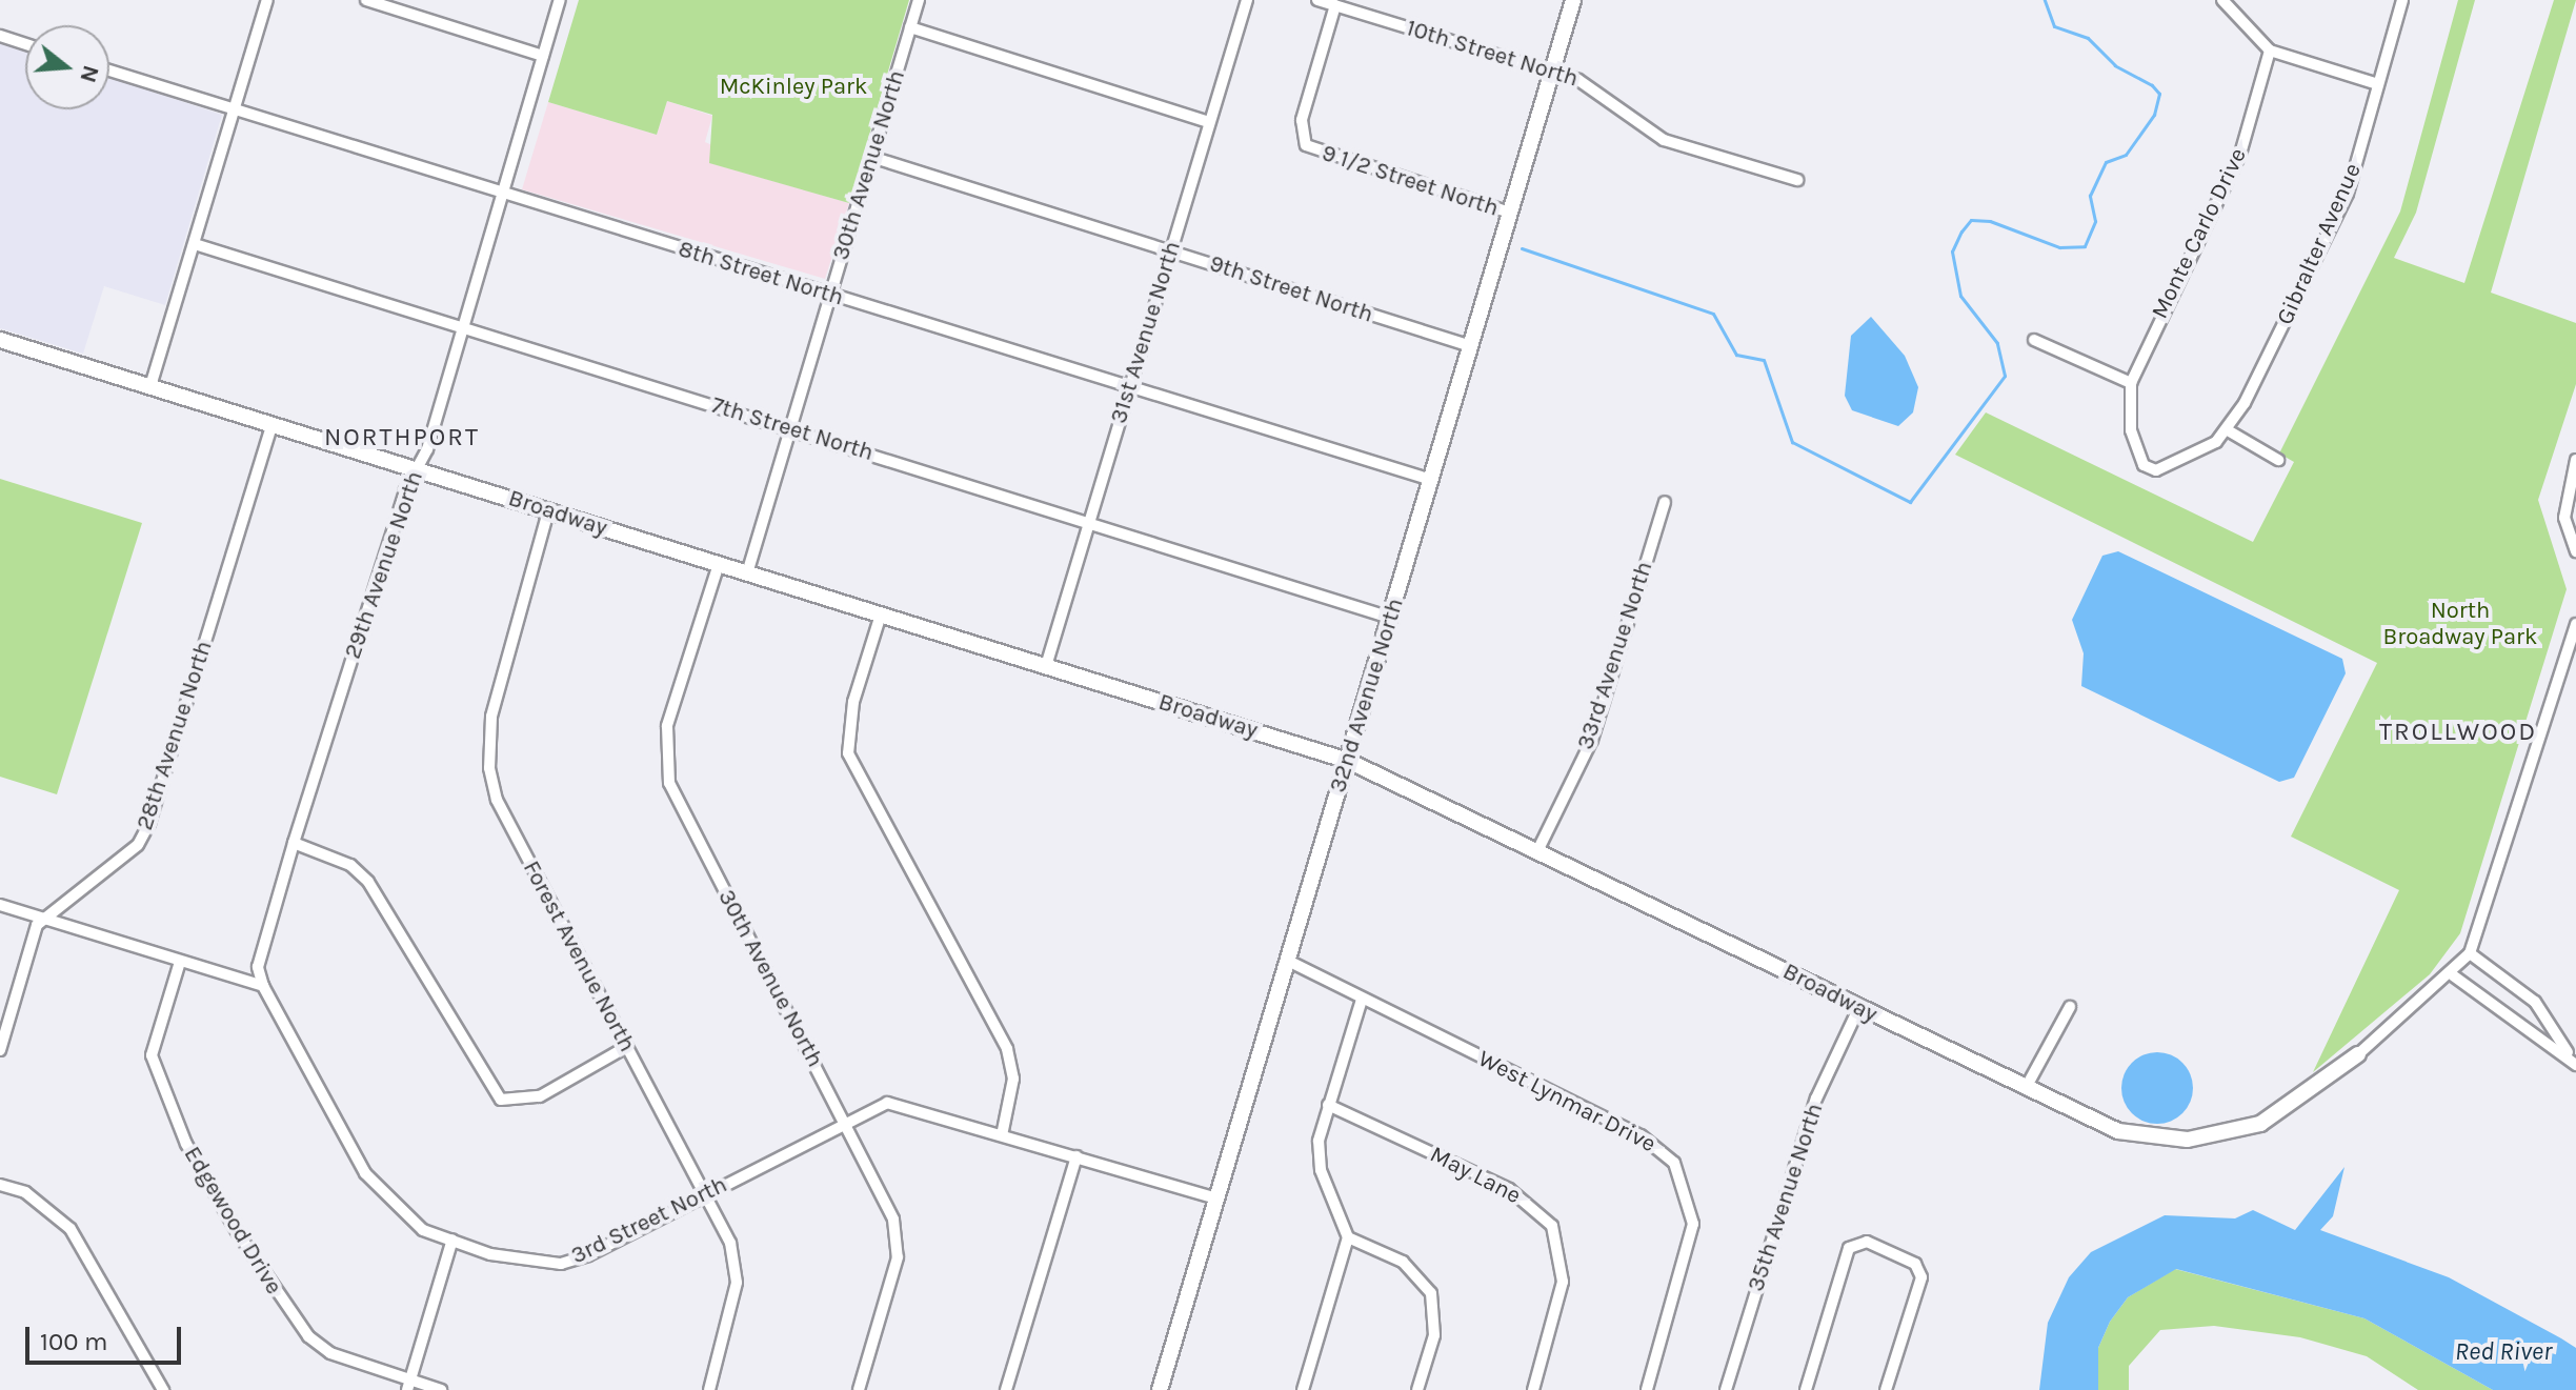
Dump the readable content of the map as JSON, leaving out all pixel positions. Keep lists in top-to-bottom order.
{
  "streets": {
    "street": [
      "10th Street North",
      "30th Avenue North",
      "9 1/2 Street North",
      "Monte Carlo Drive",
      "Gibralter Avenue",
      "8th Street North",
      "9th Street North",
      "31st Avenue North",
      "7th Street North",
      "Broadway",
      "29th Avenue North",
      "33rd Avenue North",
      "32nd Avenue North",
      "28th Avenue North",
      "Forest Avenue North",
      "West Lynmar Drive",
      "May Lane",
      "35th Avenue North",
      "Edgewood Drive",
      "3rd Street North"
    ]
  },
  "crossings": [
    ["10th Street North", "9 1/2 Street North"],
    ["10th Street North", "32nd Avenue North"],
    ["30th Avenue North", "8th Street North"],
    ["30th Avenue North", "9th Street North"],
    ["30th Avenue North", "7th Street North"],
    ["30th Avenue North", "Broadway"],
    ["30th Avenue North", "3rd Street North"],
    ["9 1/2 Street North", "32nd Avenue North"],
    ["8th Street North", "31st Avenue North"],
    ["8th Street North", "29th Avenue North"],
    ["8th Street North", "32nd Avenue North"],
    ["9th Street North", "31st Avenue North"],
    ["9th Street North", "32nd Avenue North"],
    ["31st Avenue North", "7th Street North"],
    ["31st Avenue North", "Broadway"],
    ["7th Street North", "29th Avenue North"],
    ["7th Street North", "32nd Avenue North"],
    ["Broadway", "29th Avenue North"],
    ["Broadway", "33rd Avenue North"],
    ["Broadway", "32nd Avenue North"],
    ["Broadway", "28th Avenue North"],
    ["Broadway", "Forest Avenue North"],
    ["Broadway", "35th Avenue North"],
    ["29th Avenue North", "3rd Street North"],
    ["32nd Avenue North", "West Lynmar Drive"],
    ["32nd Avenue North", "3rd Street North"],
    ["Forest Avenue North", "3rd Street North"]
  ],
  "districts": ["NORTHPORT", "TROLLWOOD"],
  "water": ["Red River"],
  "parks": ["McKinley Park", "North Broadway Park"],
  "scale_bar": "100 m",
  "north": "right"
}
